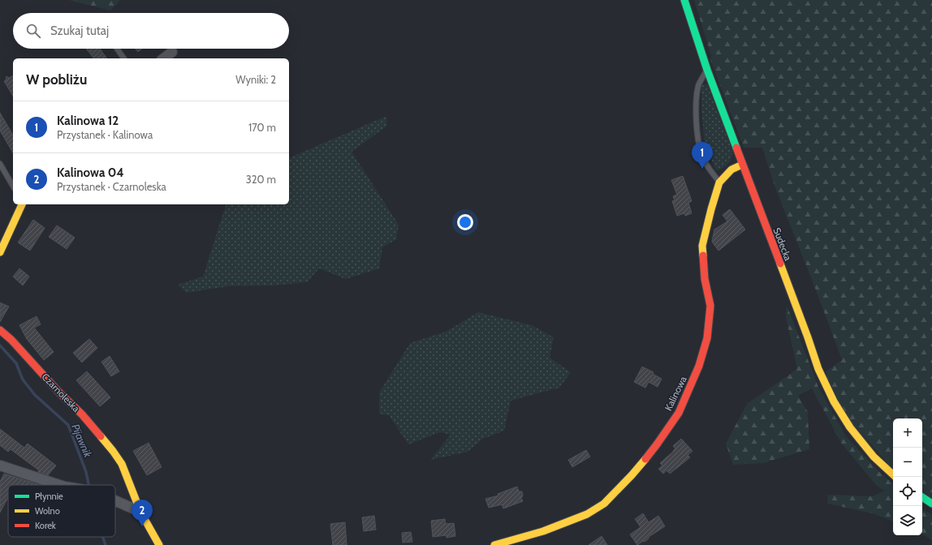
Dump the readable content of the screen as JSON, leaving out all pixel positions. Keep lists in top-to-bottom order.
{
  "streets": {
    "street": ["Sudecka", "Czarnoleska", "Kalinowa"]
  },
  "crossings": [
    ["Sudecka", "Kalinowa"]
  ],
  "water": ["Pijawnik"],
  "legend": ["Płynnie", "Wolno", "Korek"],
  "page": {
    "search": "Szukaj tutaj",
    "heading": ["W pobliżu", "Wyniki: 2"],
    "list": [
      {
        "mark": "1",
        "name": "Kalinowa 12",
        "note": "Przystanek · Kalinowa",
        "value": "170 m"
      },
      {
        "mark": "2",
        "name": "Kalinowa 04",
        "note": "Przystanek · Czarnoleska",
        "value": "320 m"
      }
    ],
    "pins": ["1", "2"],
    "map_buttons": ["+", "−"]
  }
}
